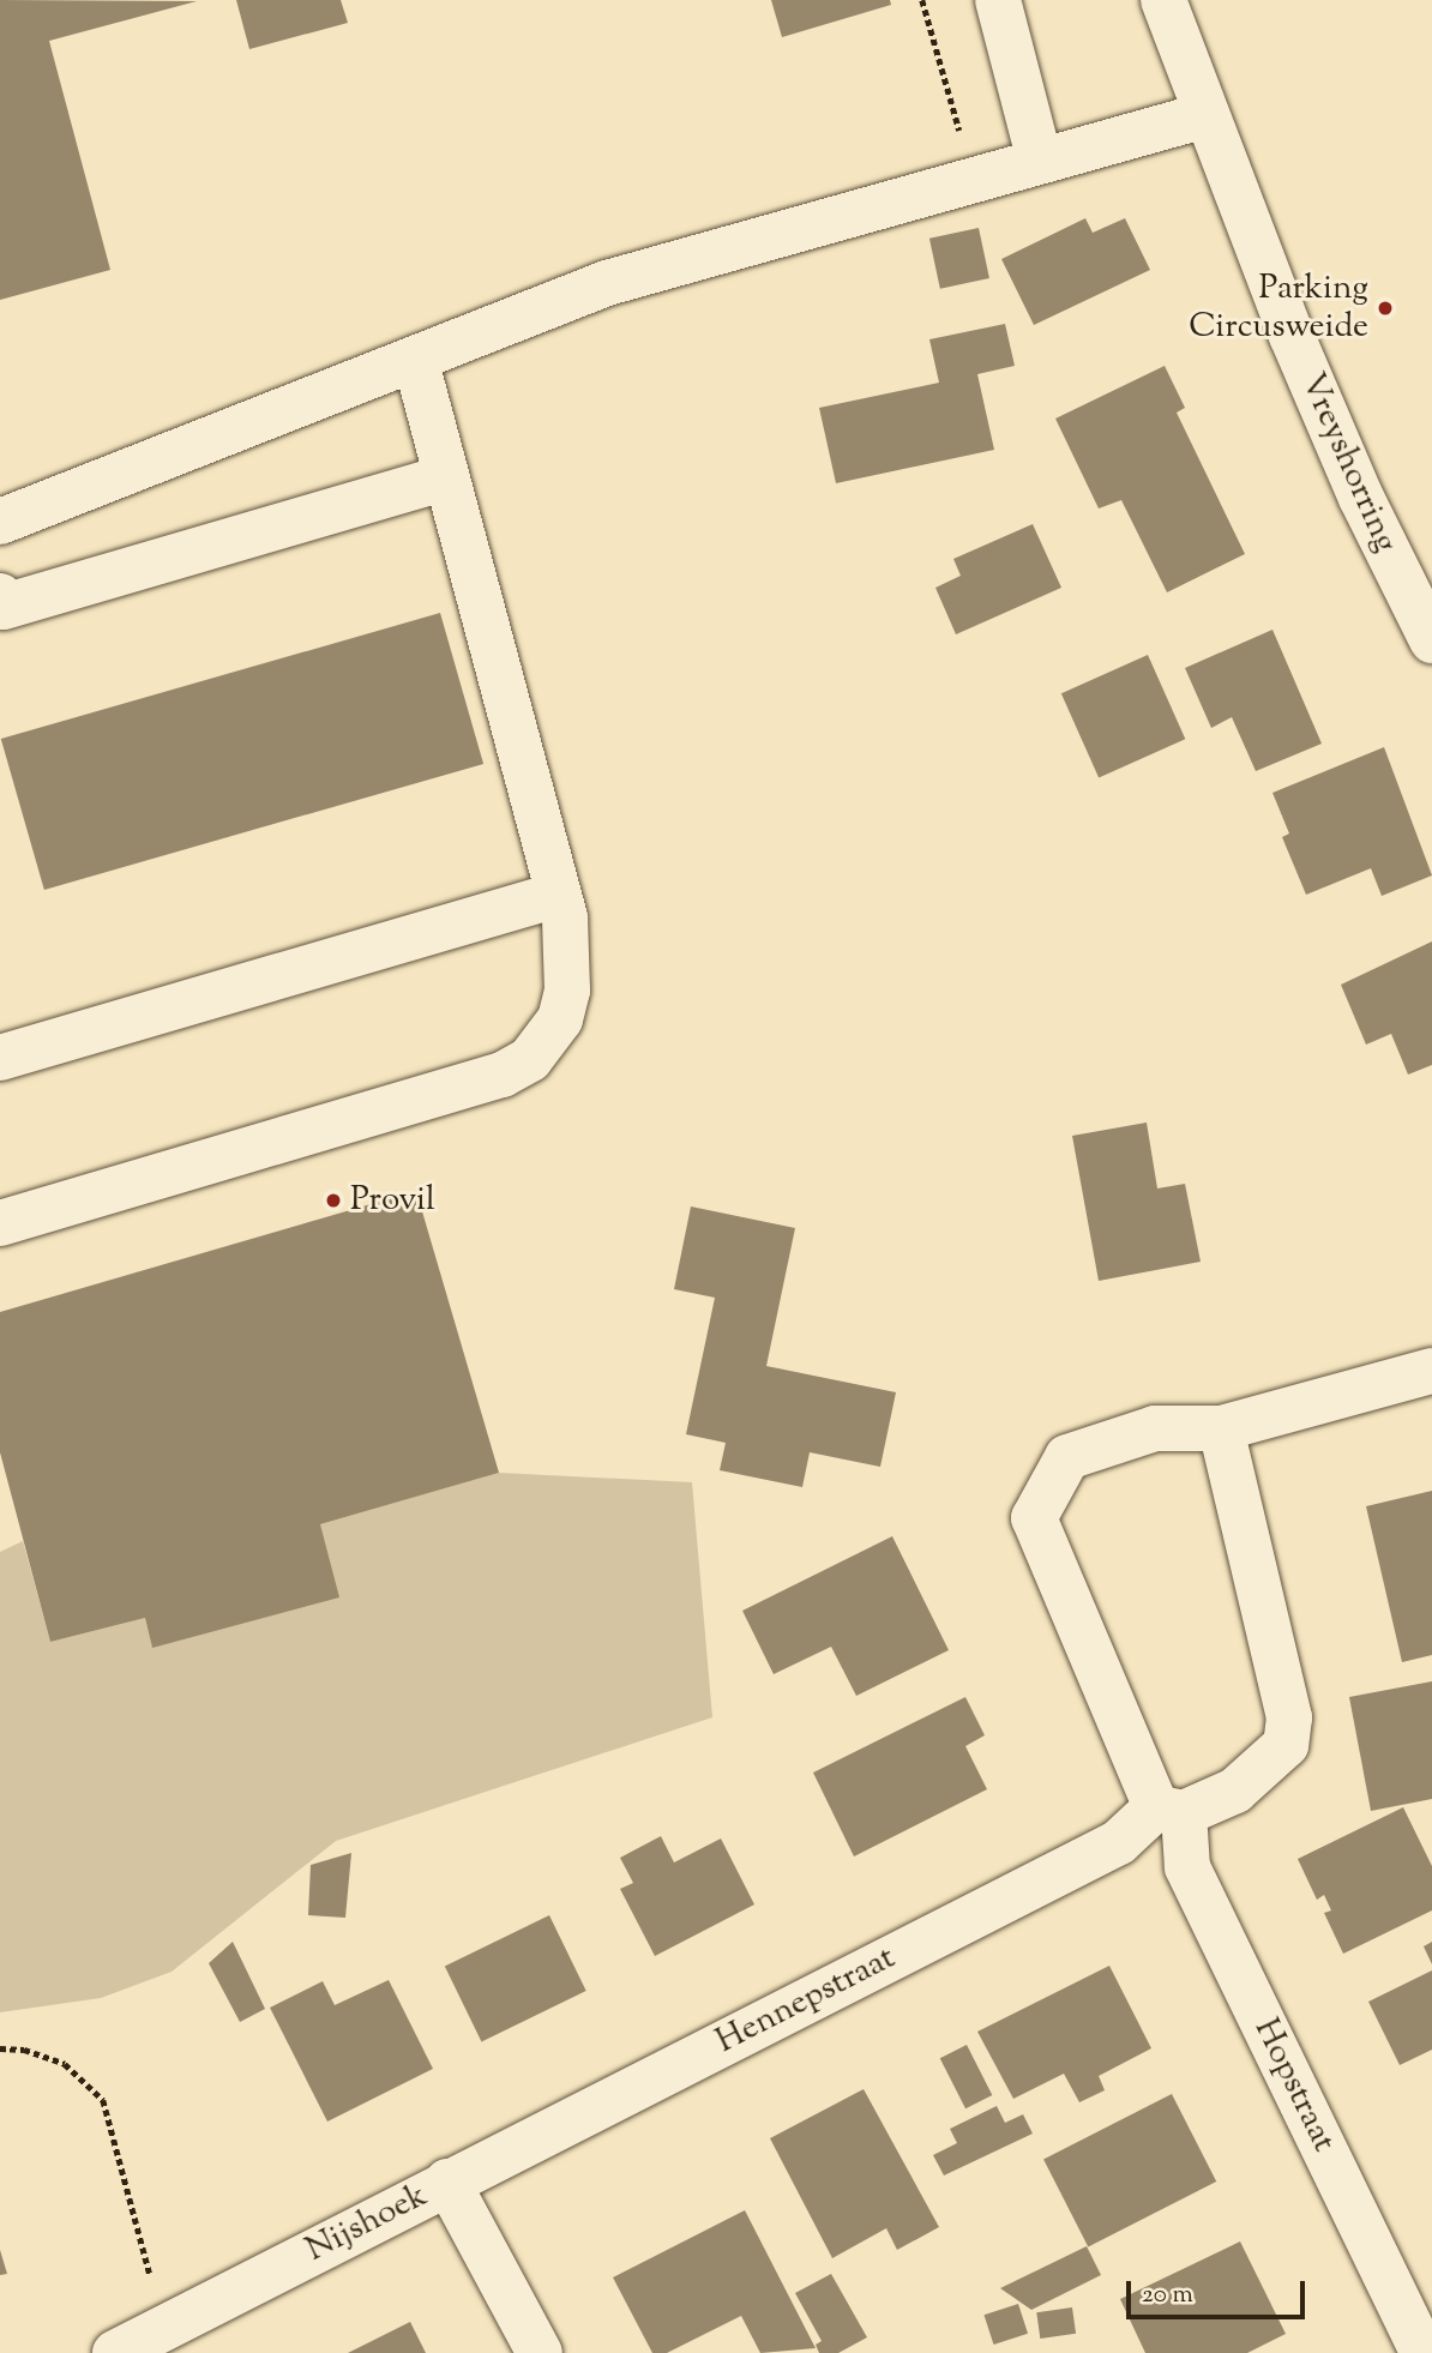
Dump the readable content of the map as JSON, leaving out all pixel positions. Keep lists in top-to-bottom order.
{
  "streets": {
    "street": [
      "Vreyshorring",
      "Hennepstraat",
      "Hopstraat",
      "Nijshoek"
    ]
  },
  "crossings": [
    ["Hennepstraat", "Hopstraat"],
    ["Hennepstraat", "Nijshoek"]
  ],
  "places": ["Parking Circusweide", "Provil"],
  "scale_bar": "20 m"
}
